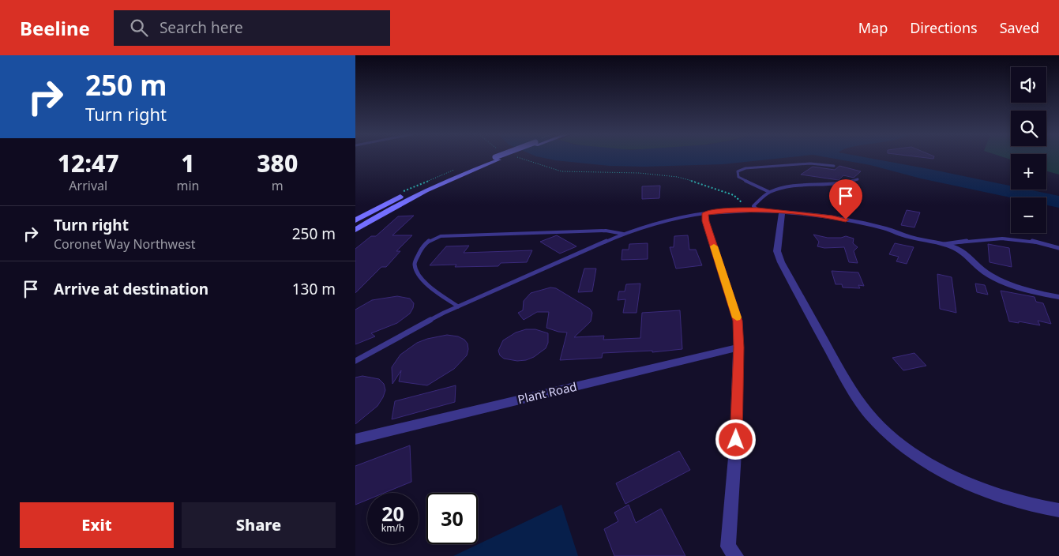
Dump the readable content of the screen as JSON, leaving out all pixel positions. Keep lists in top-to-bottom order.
{
  "streets": {
    "street": ["Plant Road"]
  },
  "page": {
    "header": "Beeline",
    "search": "Search here",
    "nav": ["Map", "Directions", "Saved"],
    "turn": ["250 m", "Turn right"],
    "map_buttons": ["+", "−"],
    "eta": [
      "12:47",
      "Arrival",
      "1",
      "min",
      "380",
      "m"
    ],
    "list": [
      {
        "name": "Turn right",
        "note": "Coronet Way Northwest",
        "value": "250 m"
      },
      {
        "name": "Arrive at destination",
        "value": "130 m"
      }
    ],
    "speed": "20 km/h",
    "limit": "30",
    "buttons": ["Exit", "Share"]
  }
}
